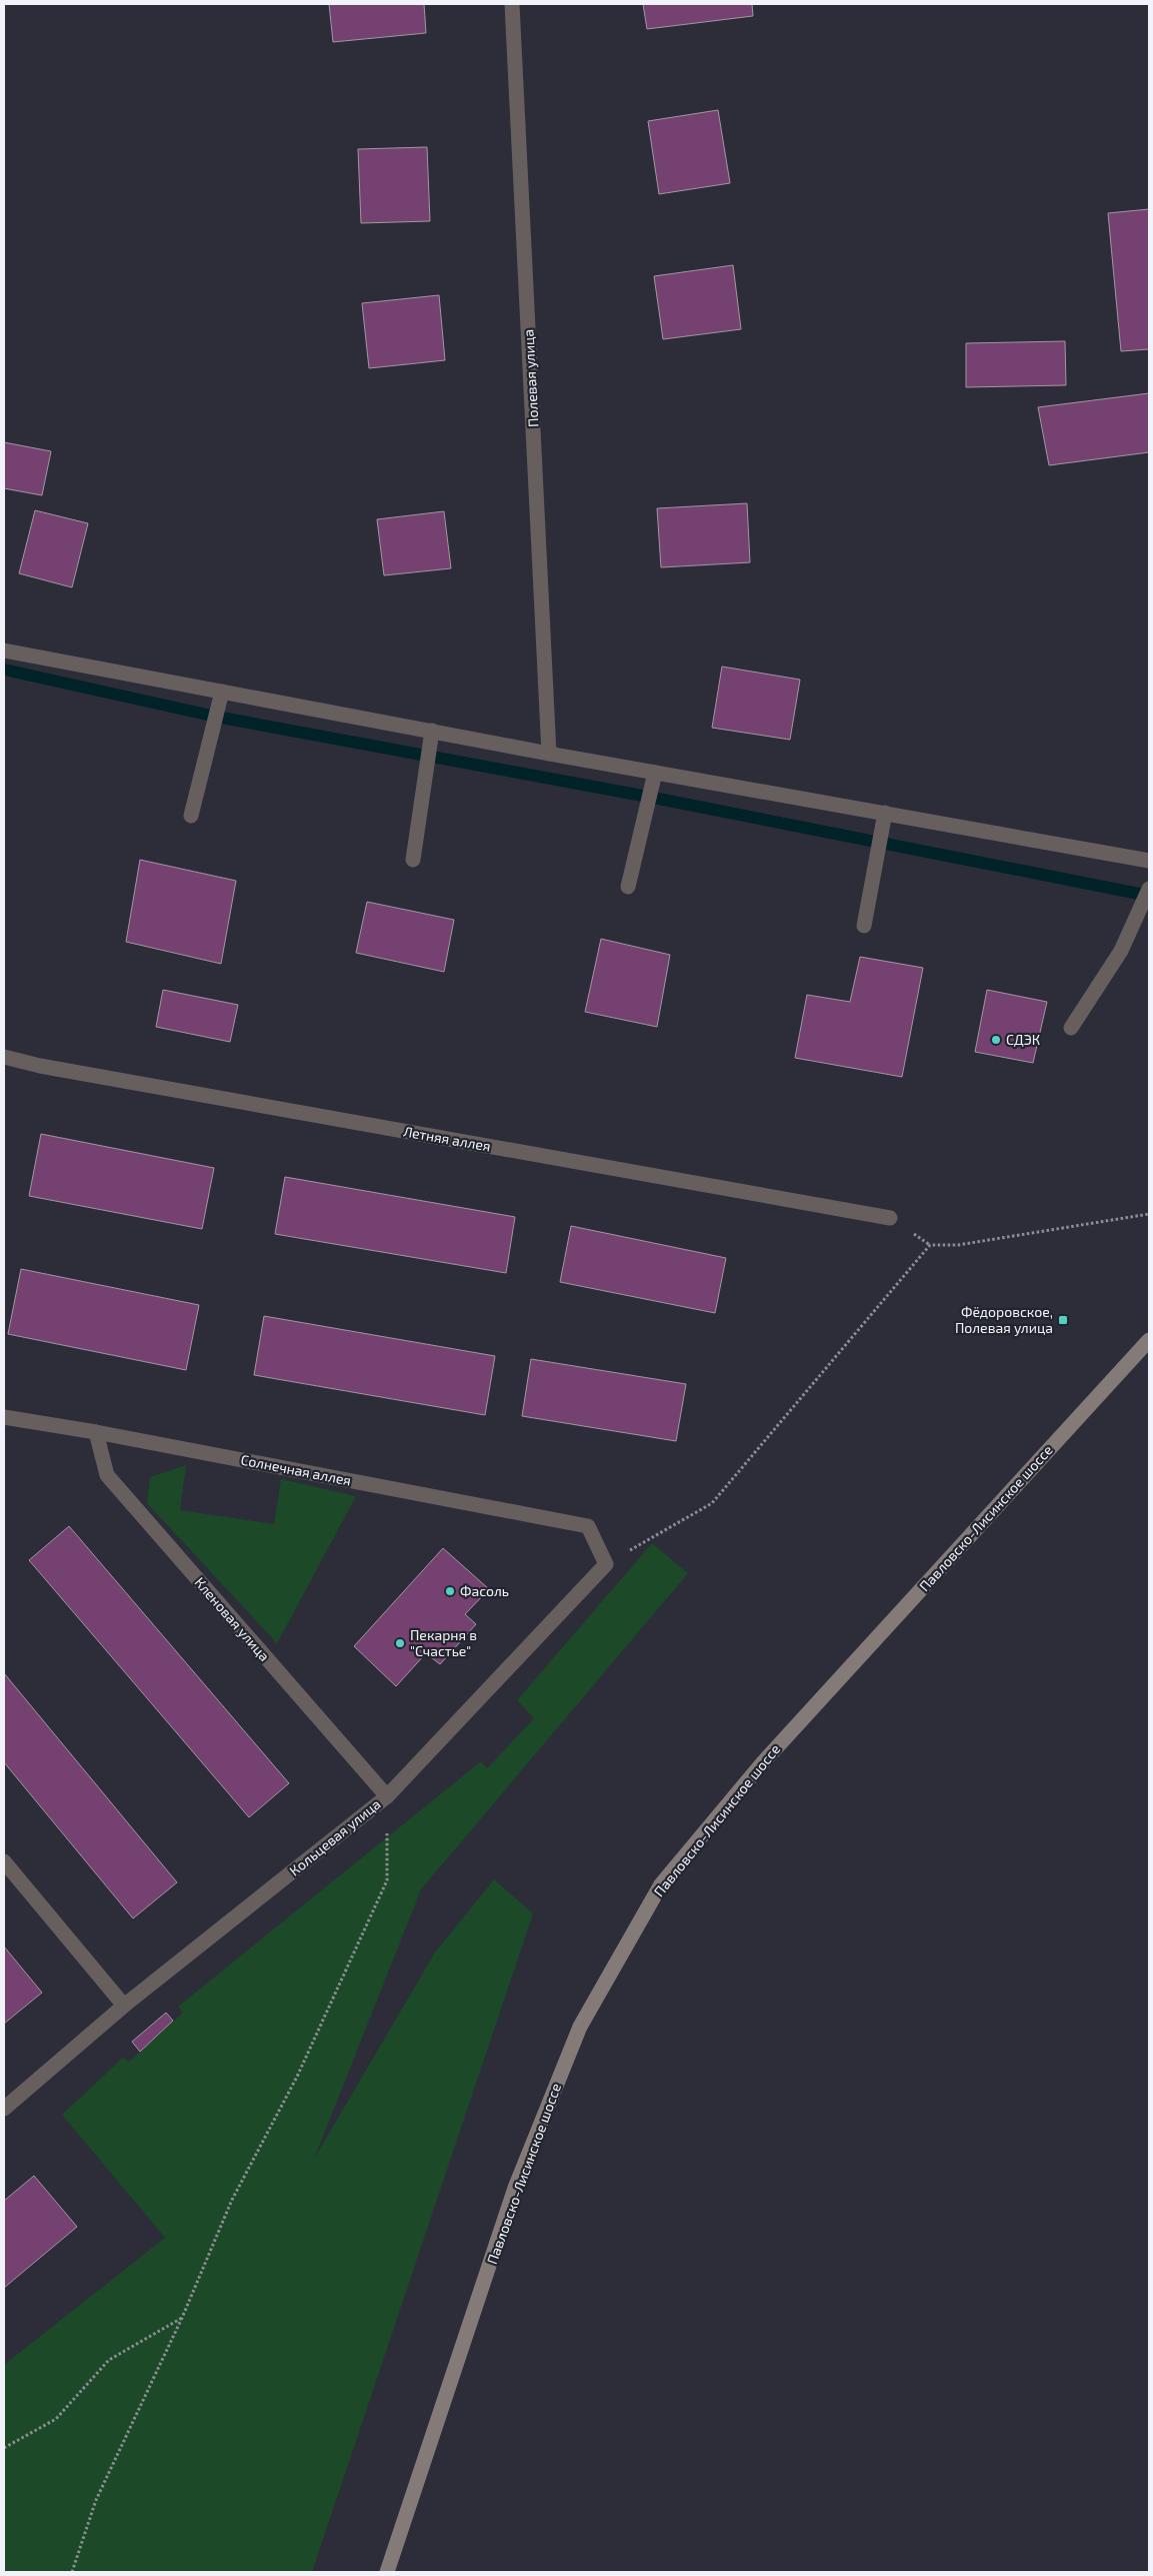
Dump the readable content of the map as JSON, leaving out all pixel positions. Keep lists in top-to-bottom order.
{
  "streets": {
    "main road": ["Павловско-Лисинское шоссе"],
    "street": [
      "Полевая улица",
      "Летняя аллея",
      "Солнечная аллея",
      "Кленовая улица",
      "Кольцевая улица"
    ]
  },
  "crossings": [
    ["Солнечная аллея", "Кленовая улица"],
    ["Солнечная аллея", "Кольцевая улица"],
    ["Кленовая улица", "Кольцевая улица"]
  ],
  "places": {
    "other": ["СДЭК", "Фасоль", "Пекарня в \"Счастье\""],
    "transit": ["Фёдоровское, Полевая улица"]
  }
}
